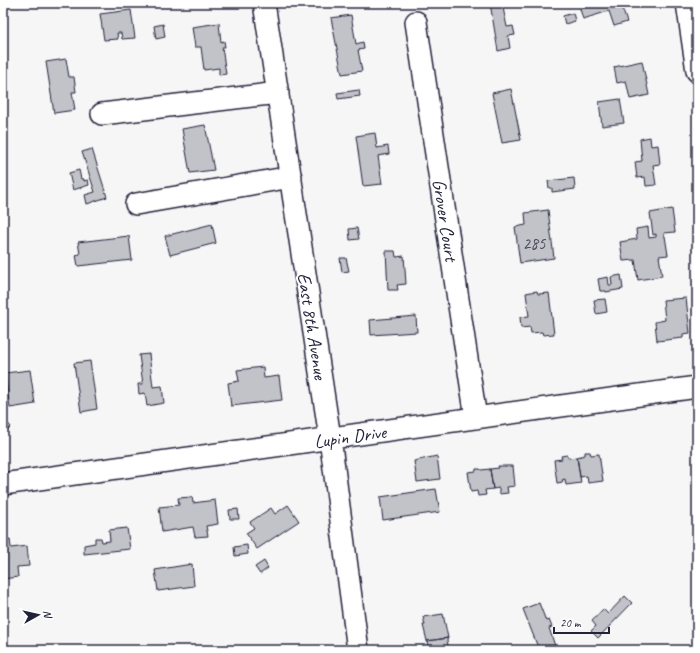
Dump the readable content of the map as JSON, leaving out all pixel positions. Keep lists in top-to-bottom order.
{
  "streets": {
    "street": ["Grover Court", "East 8th Avenue", "Lupin Drive"]
  },
  "crossings": [
    ["Grover Court", "Lupin Drive"],
    ["East 8th Avenue", "Lupin Drive"]
  ],
  "house_numbers": ["285"],
  "scale_bar": "20 m",
  "north": "right"
}
